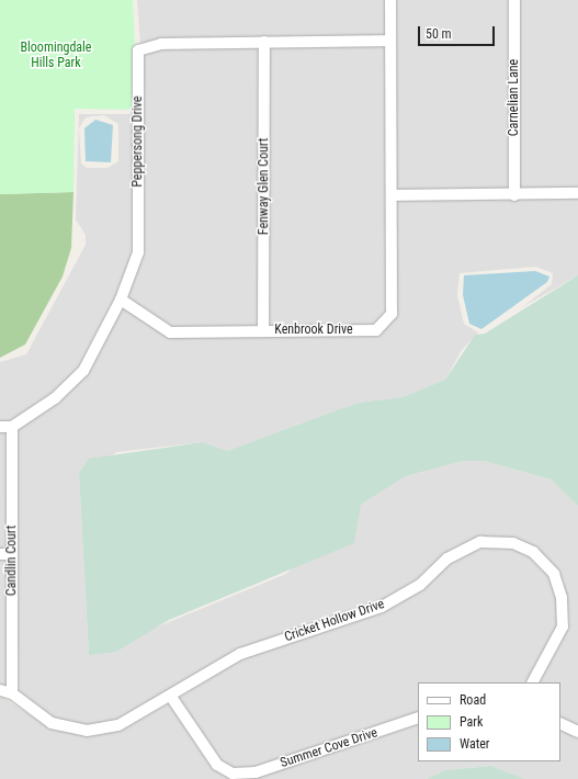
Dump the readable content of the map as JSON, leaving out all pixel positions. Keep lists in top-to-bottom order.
{
  "streets": {
    "street": [
      "Carnelian Lane",
      "Peppersong Drive",
      "Fenway Glen Court",
      "Kenbrook Drive",
      "Candlin Court",
      "Cricket Hollow Drive",
      "Summer Cove Drive"
    ]
  },
  "crossings": [
    ["Peppersong Drive", "Fenway Glen Court"],
    ["Peppersong Drive", "Kenbrook Drive"],
    ["Peppersong Drive", "Candlin Court"],
    ["Fenway Glen Court", "Kenbrook Drive"],
    ["Candlin Court", "Cricket Hollow Drive"],
    ["Cricket Hollow Drive", "Summer Cove Drive"]
  ],
  "parks": ["Bloomingdale Hills Park"],
  "legend": ["Road", "Park", "Water"],
  "scale_bar": "50 m"
}
